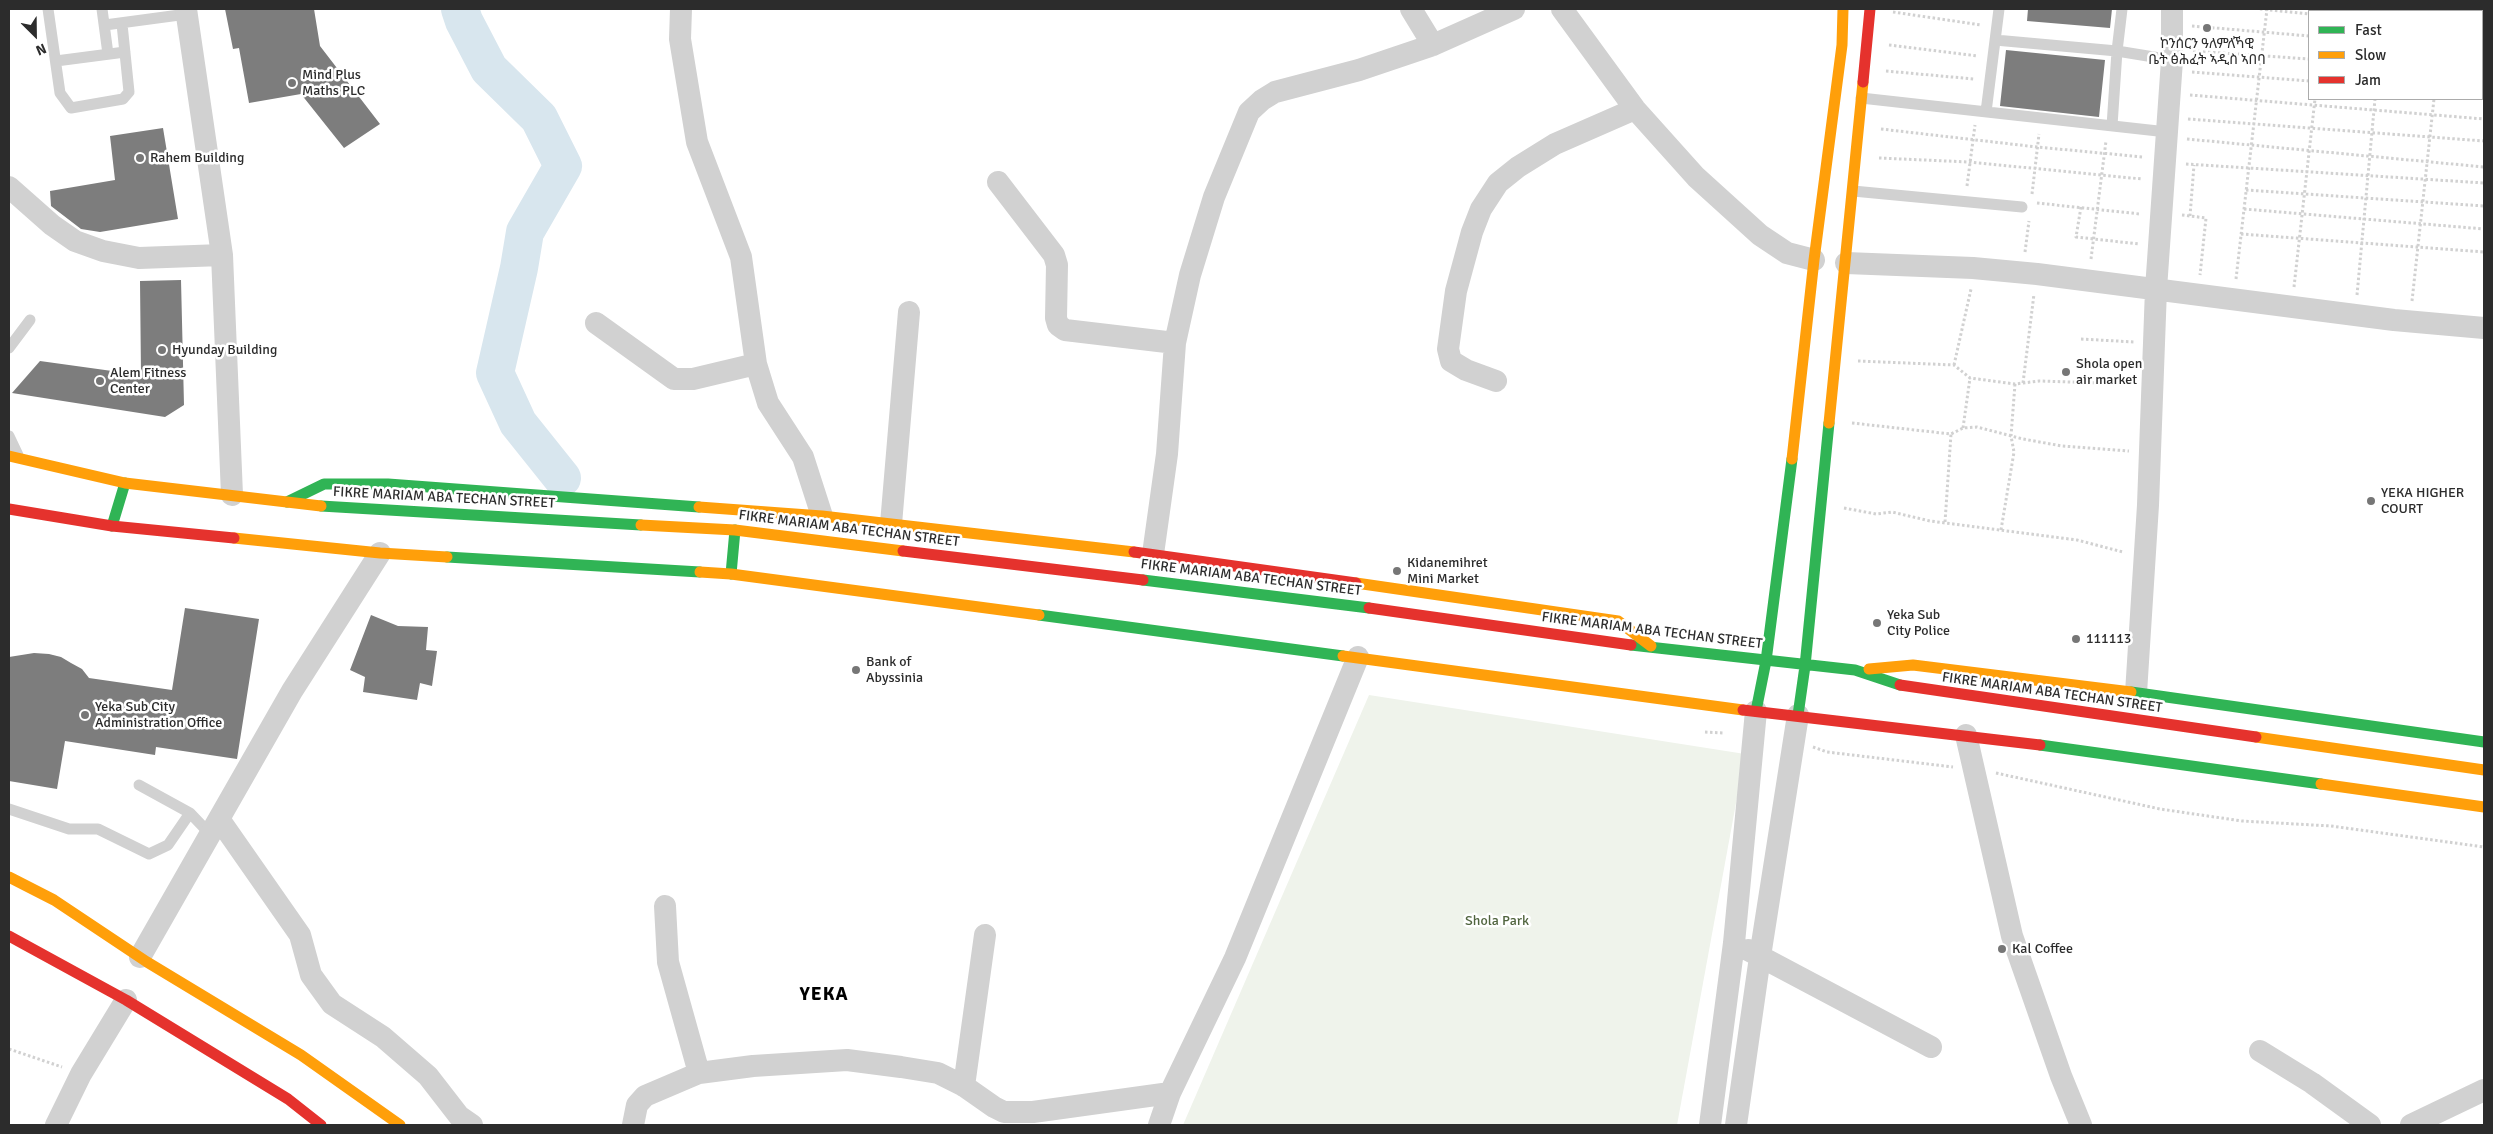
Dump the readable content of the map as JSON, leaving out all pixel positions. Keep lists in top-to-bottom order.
{
  "streets": {
    "main road": ["FIKRE MARIAM ABA TECHAN STREET"]
  },
  "districts": ["YEKA"],
  "parks": ["Shola Park"],
  "places": [
    "ኮንሰርን ዓለምለኻዊ ቤት ፅሕፈት ኣዲስ ኣበባ",
    "Mind Plus Maths PLC",
    "Rahem Building",
    "Hyunday Building",
    "Shola open air market",
    "Alem Fitness Center",
    "YEKA HIGHER COURT",
    "Kidanemihret Mini Market",
    "Yeka Sub City Police",
    "111113",
    "Bank of Abyssinia",
    "Yeka Sub City Administration Office",
    "Kal Coffee"
  ],
  "legend": ["Fast", "Slow", "Jam"],
  "north": "bottom right"
}
